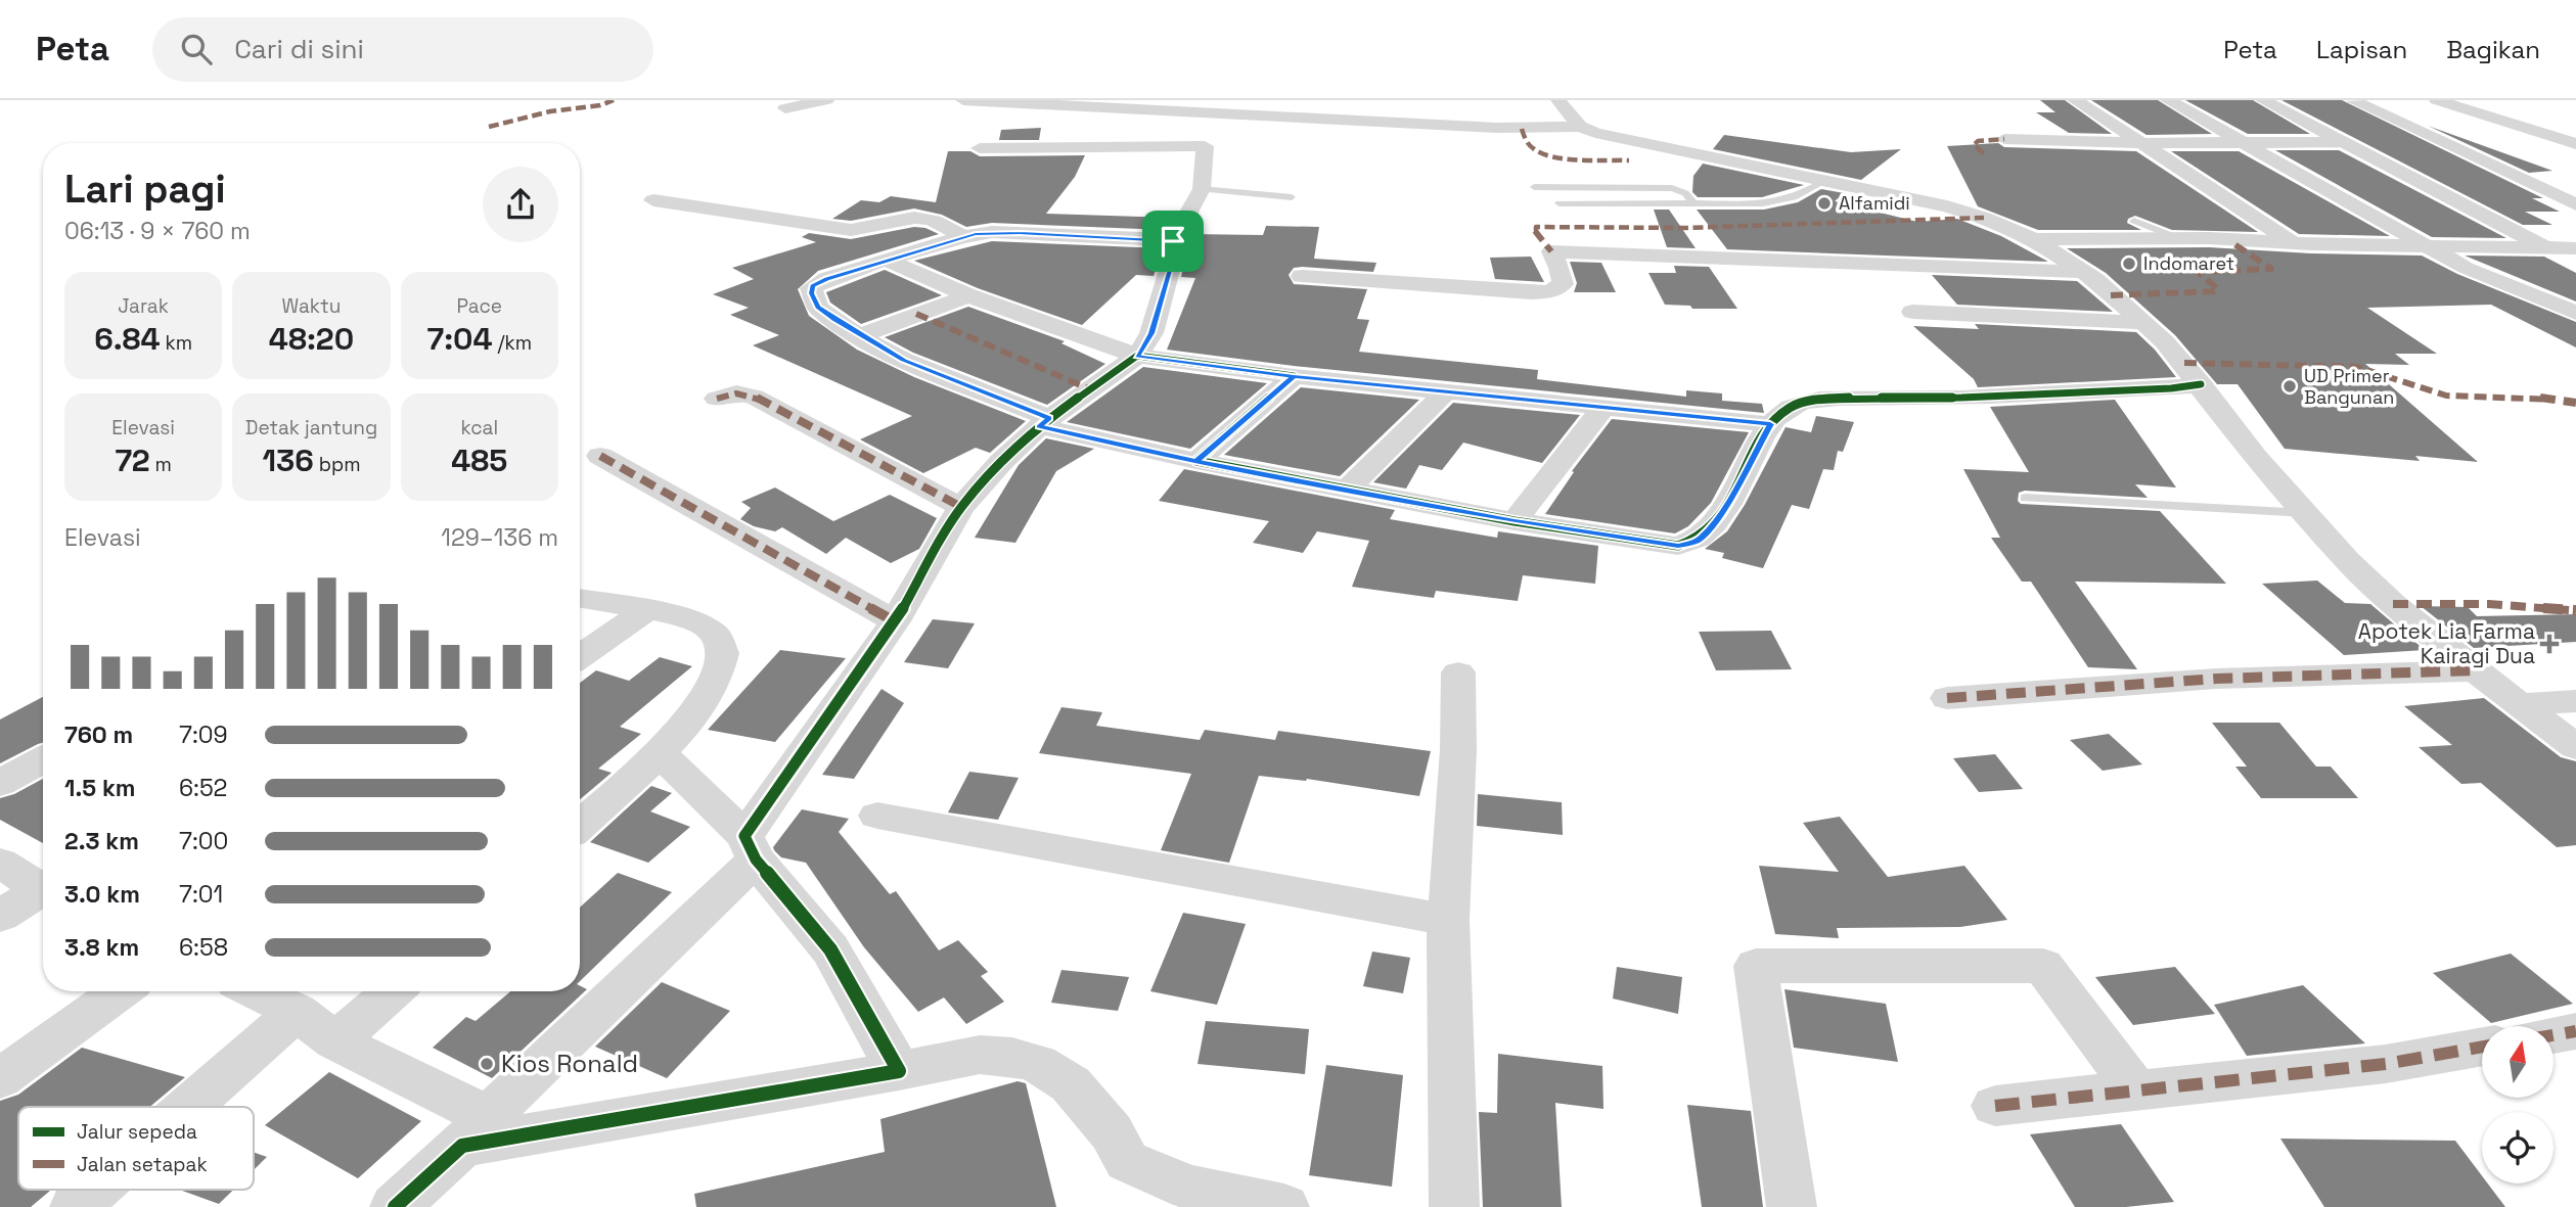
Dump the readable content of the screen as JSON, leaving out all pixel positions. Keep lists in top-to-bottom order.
{
  "places": {
    "other": [
      "Alfamidi",
      "Indomaret",
      "UD Primer Bangunan",
      "Kios Ronald"
    ],
    "health": ["Apotek Lia Farma Kairagi Dua"]
  },
  "legend": ["Jalur sepeda", "Jalan setapak"],
  "north": "top",
  "page": {
    "header": "Peta",
    "search": "Cari di sini",
    "nav": ["Peta", "Lapisan", "Bagikan"],
    "heading": ["Lari pagi", "06:13 · 9 × 760 m"],
    "stats": [
      ["Jarak", "6.84 km"],
      ["Waktu", "48:20"],
      ["Pace", "7:04 /km"],
      ["Elevasi", "72 m"],
      ["Detak jantung", "136 bpm"],
      ["kcal", "485"]
    ],
    "chart": ["Elevasi", "129–136 m"],
    "list": [
      {
        "name": "760 m",
        "note": "7:09"
      },
      {
        "name": "1.5 km",
        "note": "6:52"
      },
      {
        "name": "2.3 km",
        "note": "7:00"
      },
      {
        "name": "3.0 km",
        "note": "7:01"
      },
      {
        "name": "3.8 km",
        "note": "6:58"
      }
    ]
  }
}
